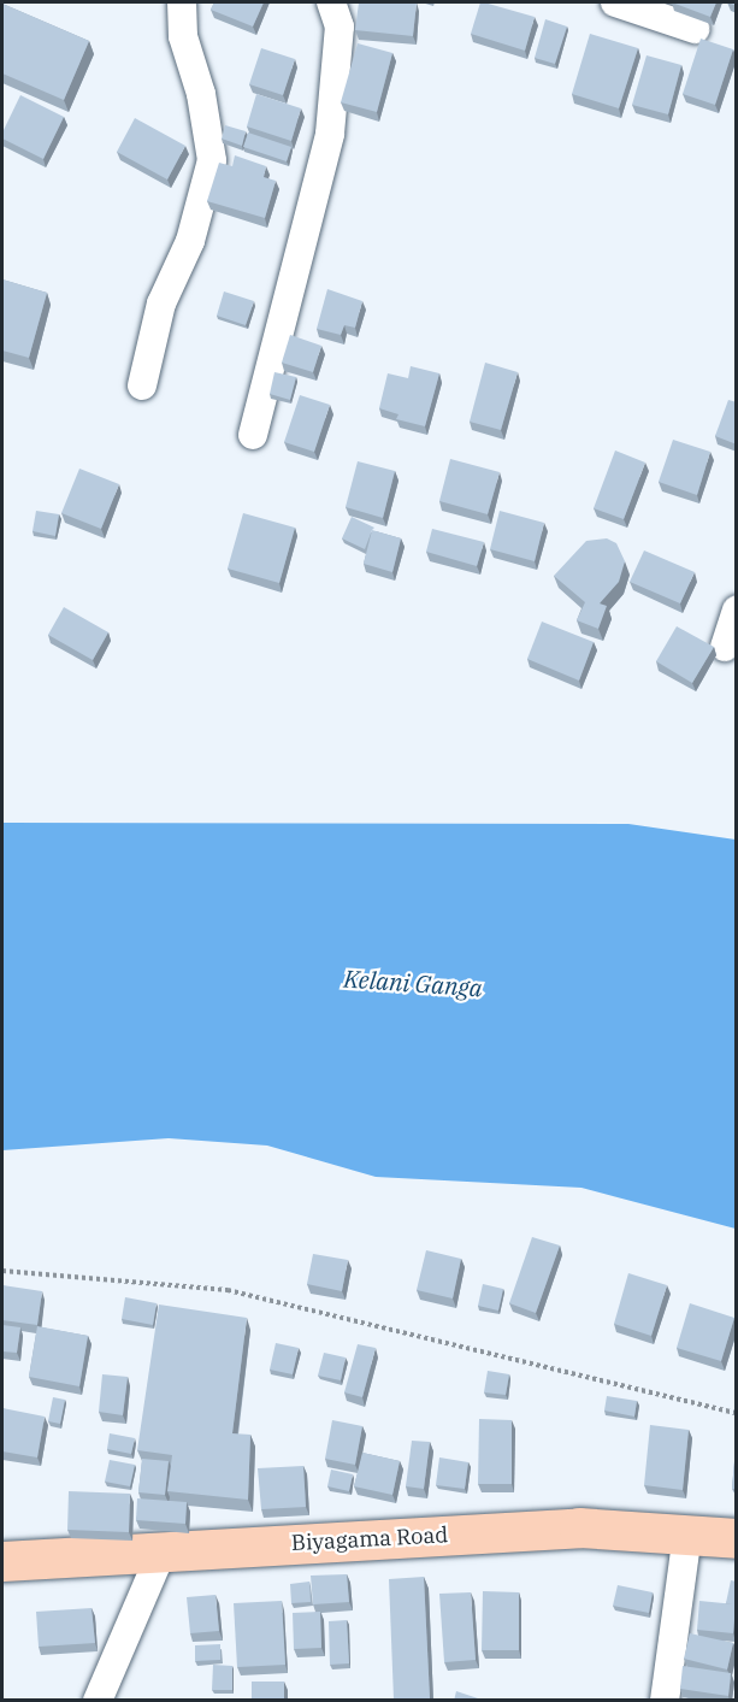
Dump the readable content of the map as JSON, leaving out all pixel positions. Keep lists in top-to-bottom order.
{
  "streets": {
    "main road": ["Biyagama Road"]
  },
  "water": ["Kelani Ganga"]
}
